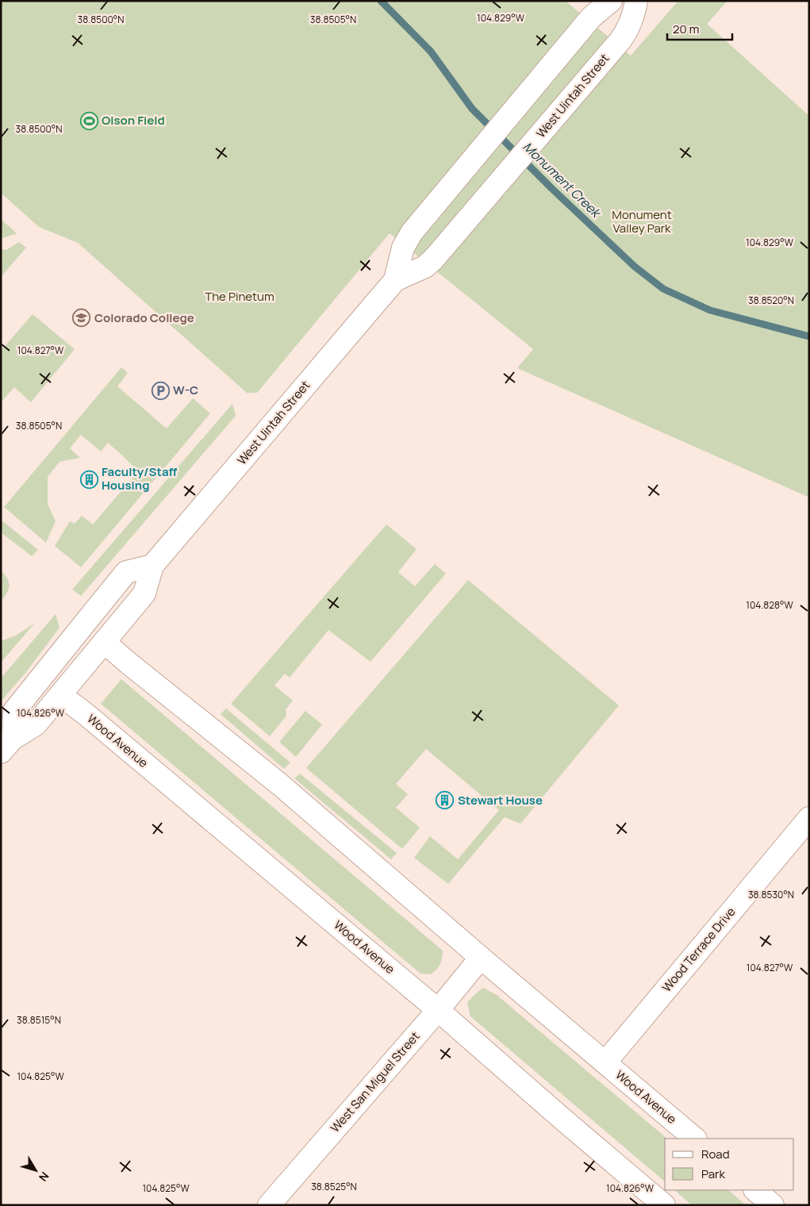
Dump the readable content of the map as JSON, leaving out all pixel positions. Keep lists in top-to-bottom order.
{
  "streets": {
    "street": [
      "West Uintah Street",
      "Wood Avenue",
      "Wood Terrace Drive",
      "West San Miguel Street"
    ]
  },
  "crossings": [
    ["West Uintah Street", "Wood Avenue"],
    ["Wood Avenue", "Wood Terrace Drive"],
    ["Wood Avenue", "West San Miguel Street"]
  ],
  "water": ["Monument Creek"],
  "parks": ["Monument Valley Park", "The Pinetum"],
  "places": {
    "sports": ["Olson Field"],
    "school or university": ["Colorado College"],
    "parking": ["W-C"],
    "building": ["Faculty/Staff Housing", "Stewart House"]
  },
  "legend": ["Road", "Park"],
  "scale_bar": "20 m",
  "north": "bottom right",
  "coordinates": [
    "104.829°W",
    "38.8505°N",
    "38.8500°N",
    "38.8520°N",
    "104.827°W",
    "104.828°W",
    "104.826°W",
    "38.8530°N",
    "38.8515°N",
    "104.825°W",
    "38.8525°N"
  ]
}
